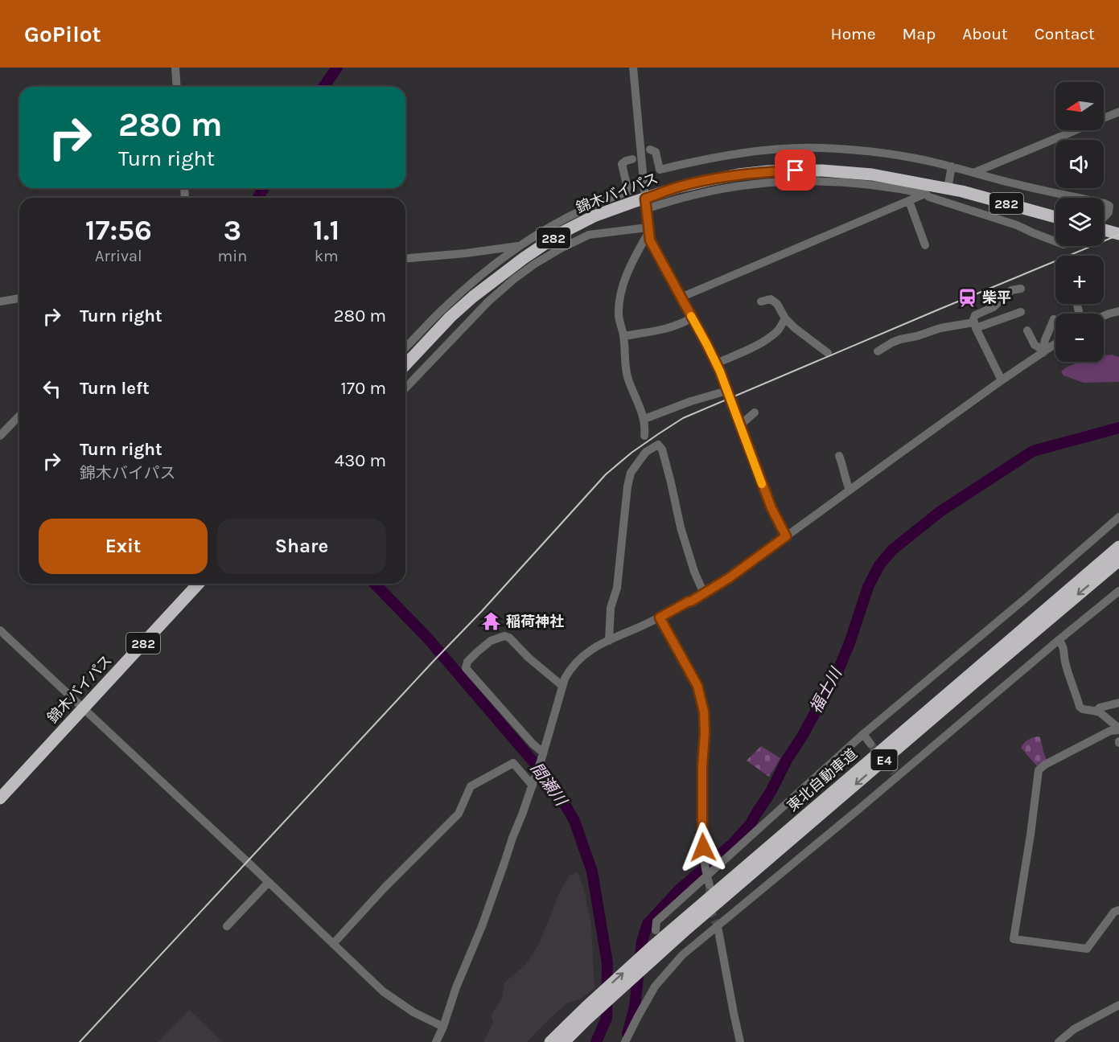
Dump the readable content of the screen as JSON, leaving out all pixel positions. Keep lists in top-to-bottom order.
{
  "streets": {
    "highway": [
      "錦木バイパス",
      "282",
      "E4",
      "東北自動車道"
    ]
  },
  "water": ["福士川", "間瀬川"],
  "places": {
    "station": ["柴平"],
    "temple": ["稲荷神社"]
  },
  "north": "left",
  "page": {
    "header": "GoPilot",
    "nav": [
      "Home",
      "Map",
      "About",
      "Contact"
    ],
    "map_buttons": ["+", "−"],
    "turn": ["280 m", "Turn right"],
    "eta": [
      "17:56",
      "Arrival",
      "3",
      "min",
      "1.1",
      "km"
    ],
    "list": [
      {
        "name": "Turn right",
        "value": "280 m"
      },
      {
        "name": "Turn left",
        "value": "170 m"
      },
      {
        "name": "Turn right",
        "note": "錦木バイパス",
        "value": "430 m"
      }
    ],
    "buttons": ["Exit", "Share"]
  }
}
